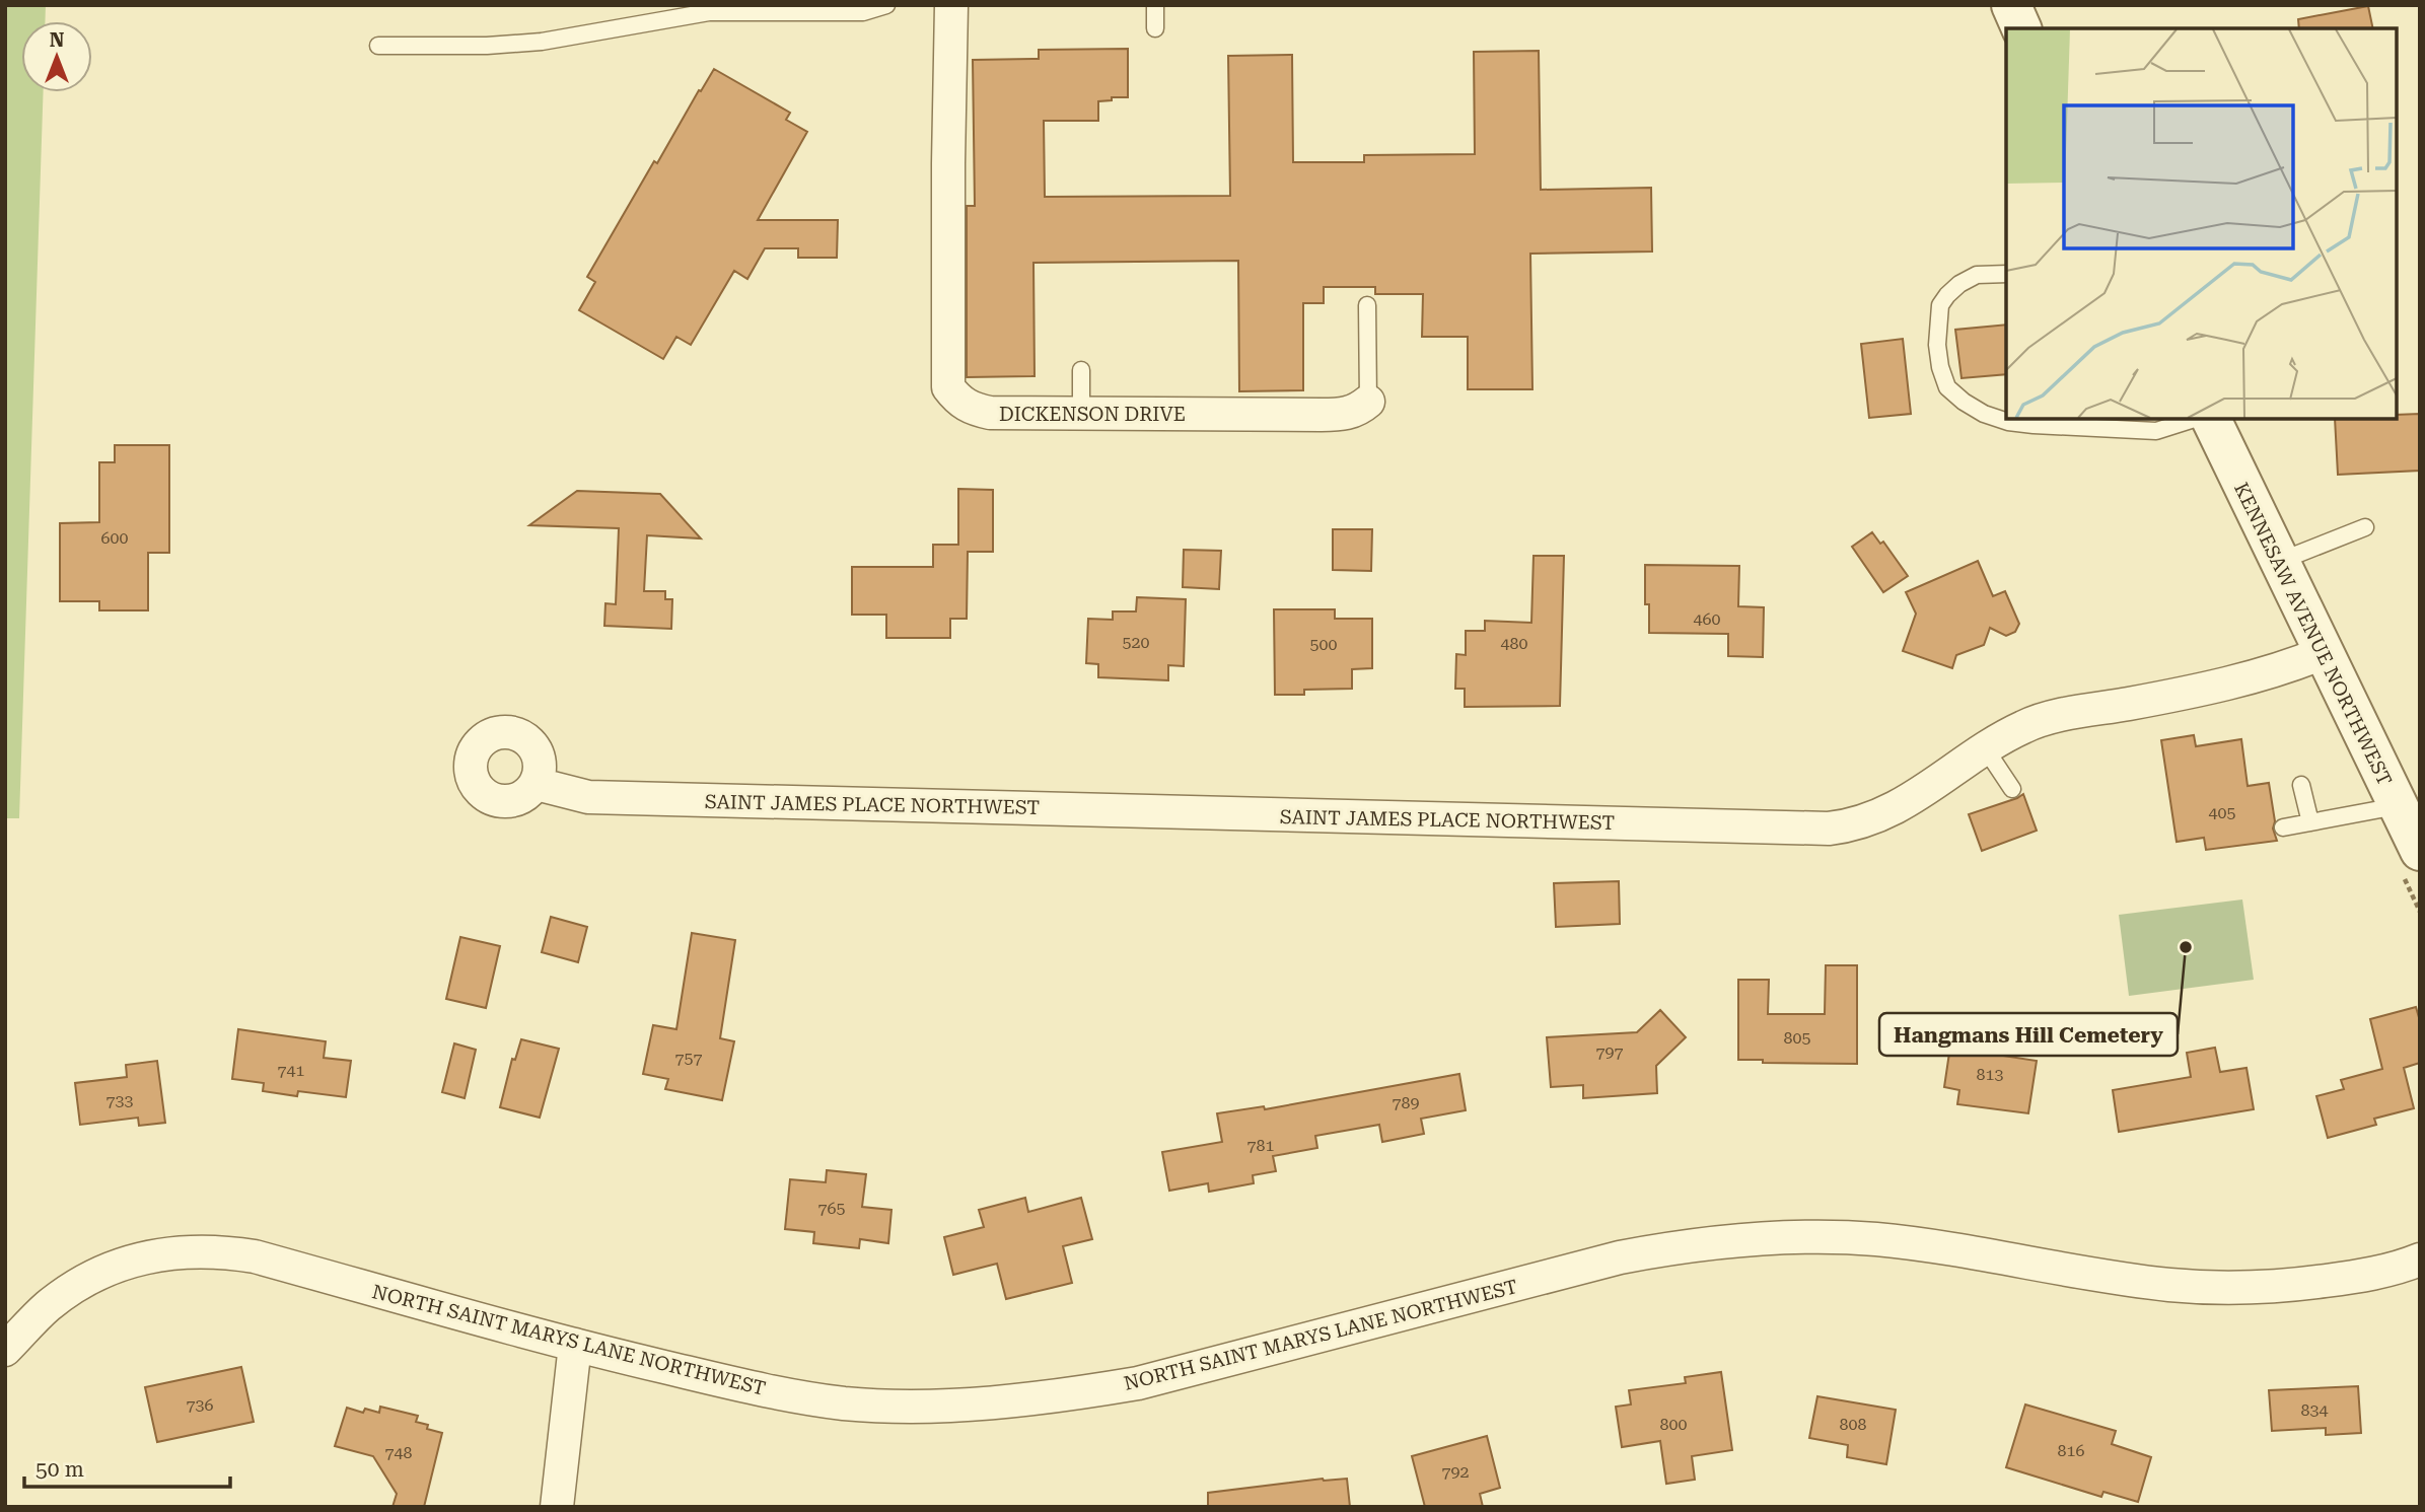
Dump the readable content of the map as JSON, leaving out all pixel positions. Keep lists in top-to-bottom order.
{
  "streets": {
    "street": [
      "DICKENSON DRIVE",
      "KENNESAW AVENUE NORTHWEST",
      "SAINT JAMES PLACE NORTHWEST",
      "NORTH SAINT MARYS LANE NORTHWEST"
    ]
  },
  "crossings": [
    ["KENNESAW AVENUE NORTHWEST", "SAINT JAMES PLACE NORTHWEST"]
  ],
  "places": ["Hangmans Hill Cemetery"],
  "house_numbers": [
    "600",
    "460",
    "520",
    "480",
    "500",
    "405",
    "805",
    "797",
    "757",
    "741",
    "813",
    "733",
    "789",
    "781",
    "765",
    "736",
    "834",
    "800",
    "808",
    "816",
    "748",
    "792"
  ],
  "scale_bar": "50 m",
  "north": "top"
}
